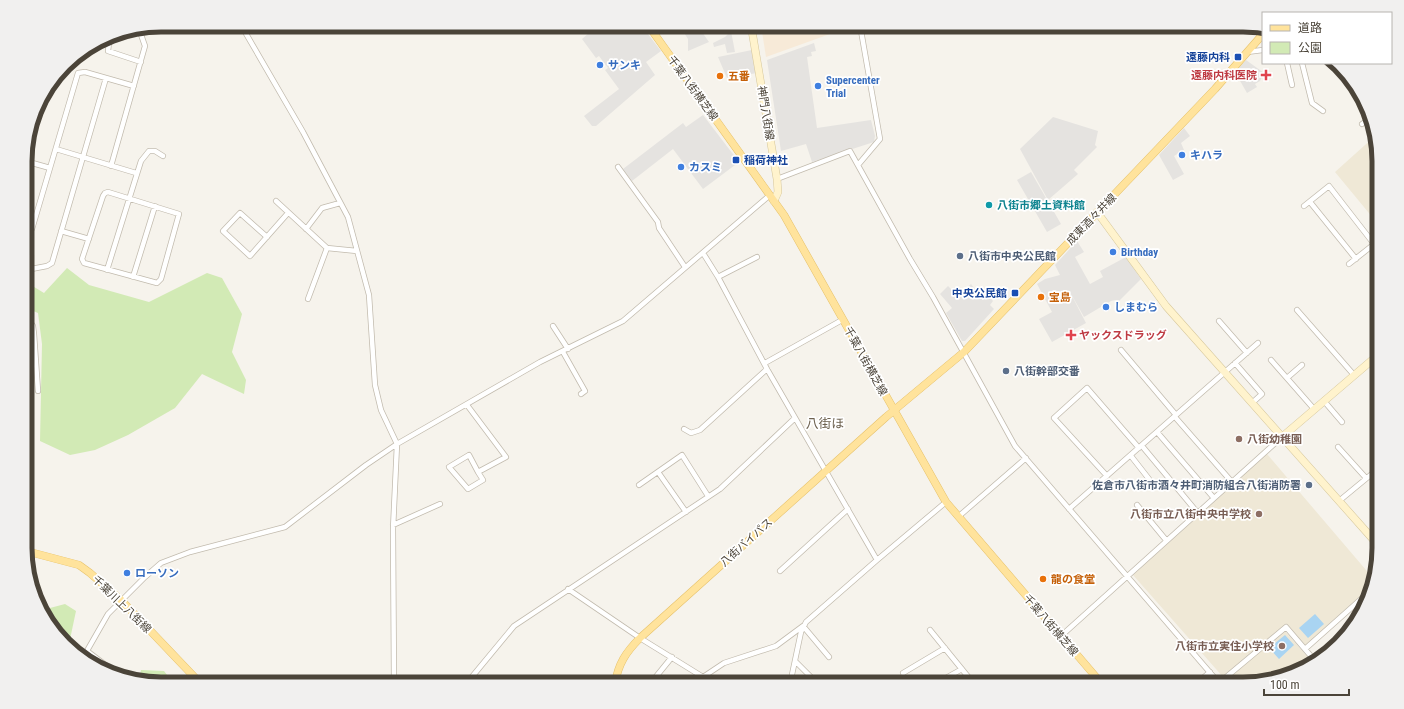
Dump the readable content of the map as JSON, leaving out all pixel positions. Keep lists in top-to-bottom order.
{
  "streets": {
    "main road": [
      "千葉八街横芝線",
      "成東酒々井線",
      "八街バイパス",
      "千葉川上八街線"
    ],
    "street": ["神門八街線"]
  },
  "crossings": [
    ["千葉八街横芝線", "神門八街線"],
    ["千葉八街横芝線", "成東酒々井線"],
    ["千葉八街横芝線", "八街バイパス"],
    ["成東酒々井線", "八街バイパス"]
  ],
  "districts": ["八街ほ"],
  "places": {
    "transit": ["遠藤内科", "稲荷神社", "中央公民館"],
    "other": [
      "サンキ",
      "五番",
      "Supercenter Trial",
      "キハラ",
      "カスミ",
      "八街市郷土資料館",
      "Birthday",
      "八街市中央公民館",
      "宝島",
      "しまむら",
      "八街幹部交番",
      "八街幼稚園",
      "佐倉市八街市酒々井町消防組合八街消防署",
      "八街市立八街中央中学校",
      "ローソン",
      "龍の食堂",
      "八街市立実住小学校"
    ],
    "health": ["遠藤内科医院", "ヤックスドラッグ"]
  },
  "legend": ["道路", "公園"],
  "scale_bar": "100 m"
}
